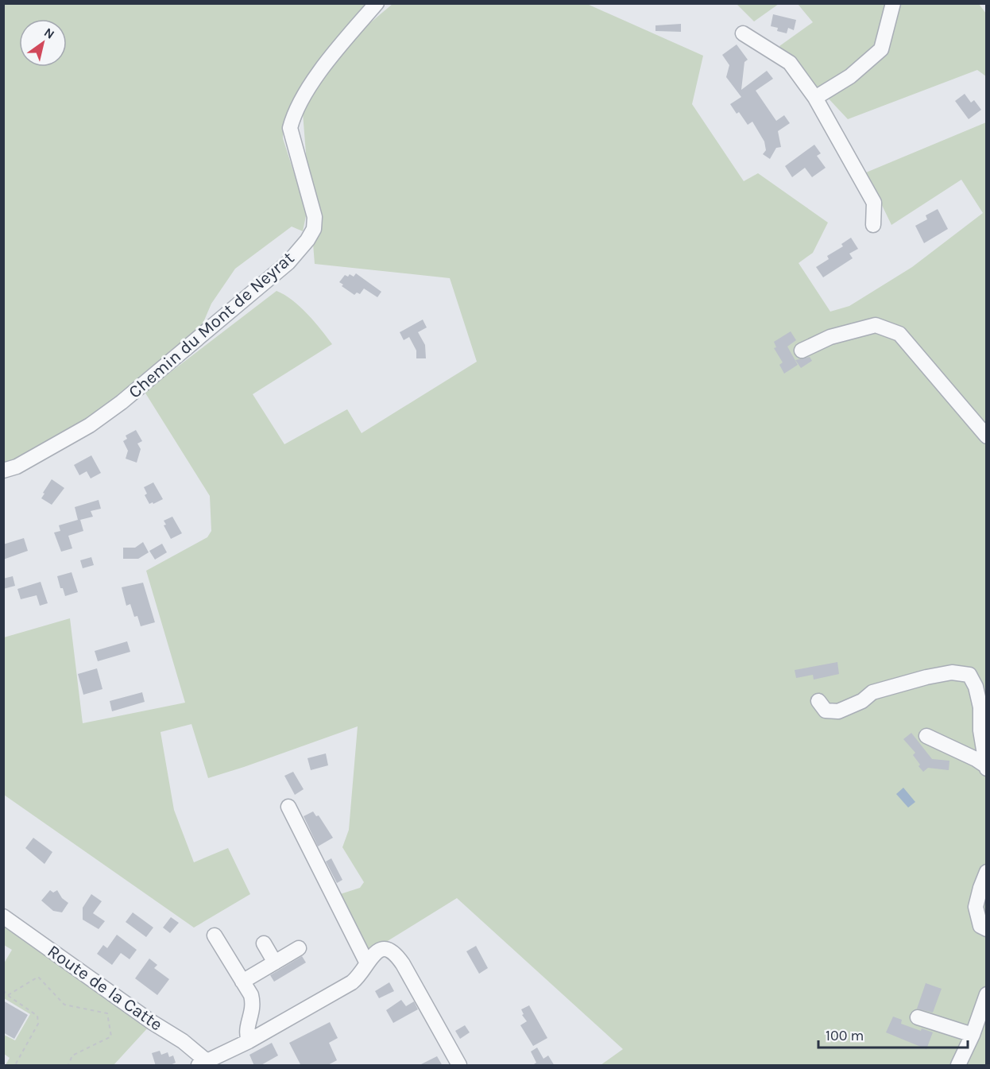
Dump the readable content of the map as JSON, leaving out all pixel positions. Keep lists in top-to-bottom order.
{
  "streets": {
    "street": ["Chemin du Mont de Neyrat", "Route de la Catte"]
  },
  "scale_bar": "100 m",
  "north": "top right"
}
